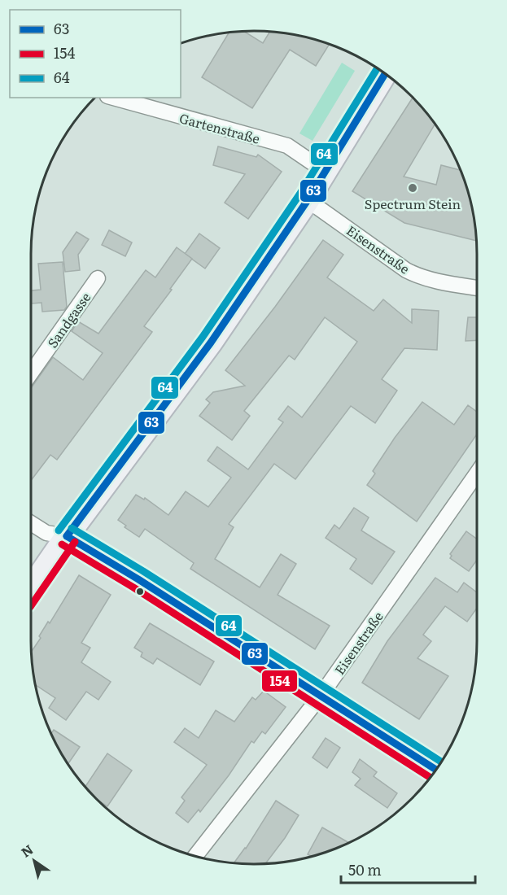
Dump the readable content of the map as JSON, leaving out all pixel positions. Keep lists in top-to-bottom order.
{
  "streets": {
    "street": ["Gartenstraße", "Eisenstraße", "Sandgasse"]
  },
  "places": ["Spectrum Stein"],
  "lines": ["transit line 64", "transit line 63", "transit line 154"],
  "legend": ["63", "154", "64"],
  "scale_bar": "50 m",
  "north": "top left"
}
